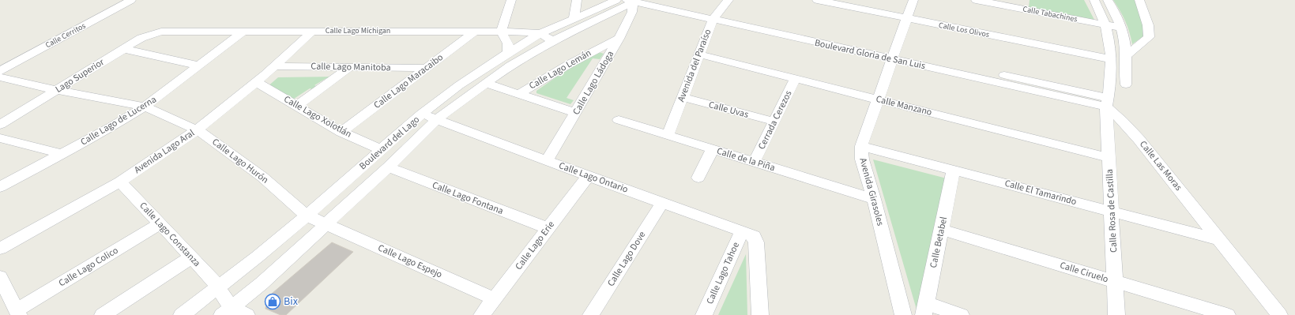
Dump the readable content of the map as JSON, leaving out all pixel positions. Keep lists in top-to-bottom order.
{
  "streets": {
    "street": [
      "Calle Tabachines",
      "Calle Los Olivos",
      "Calle Lago Míchigan",
      "Calle Cerritos",
      "Boulevard Gloria de San Luis",
      "Avenida del Paraíso",
      "Calle Lago Manitoba",
      "Calle Lago Lemán",
      "Lago Superior",
      "Calle Lago Maracaibo",
      "Calle Lago Ládoga",
      "Calle Manzano",
      "Calle Uvas",
      "Calle Lago Xolotlán",
      "Cerrada Cerezos",
      "Calle Lago de Lucerna",
      "Boulevard del Lago",
      "Avenida Lago Aral",
      "Calle de la Piña",
      "Calle Lago Hurón",
      "Calle Las Moras",
      "Calle Lago Ontario",
      "Avenida Girasoles",
      "Calle El Tamarindo",
      "Calle Lago Fontana",
      "Calle Rosa de Castilla",
      "Calle Lago Constanza",
      "Calle Betabel",
      "Calle Lago Erie",
      "Calle Lago Dove",
      "Calle Lago Espejo",
      "Calle Lago Colico",
      "Calle Ciruelo",
      "Calle Lago Tahoe"
    ]
  },
  "crossings": [
    ["Calle Los Olivos", "Avenida Girasoles"],
    ["Calle Lago Míchigan", "Lago Superior"],
    ["Calle Lago Míchigan", "Calle Lago Maracaibo"],
    ["Calle Lago Míchigan", "Calle Lago de Lucerna"],
    ["Calle Lago Míchigan", "Boulevard del Lago"],
    ["Calle Lago Míchigan", "Avenida Lago Aral"],
    ["Boulevard Gloria de San Luis", "Avenida del Paraíso"],
    ["Boulevard Gloria de San Luis", "Calle Lago Ládoga"],
    ["Boulevard Gloria de San Luis", "Boulevard del Lago"],
    ["Boulevard Gloria de San Luis", "Calle Las Moras"],
    ["Boulevard Gloria de San Luis", "Avenida Girasoles"],
    ["Boulevard Gloria de San Luis", "Calle Rosa de Castilla"],
    ["Avenida del Paraíso", "Calle Manzano"],
    ["Avenida del Paraíso", "Calle Uvas"],
    ["Avenida del Paraíso", "Calle de la Piña"],
    ["Calle Lago Manitoba", "Calle Lago Maracaibo"],
    ["Calle Lago Manitoba", "Avenida Lago Aral"],
    ["Calle Lago Lemán", "Calle Lago Ládoga"],
    ["Lago Superior", "Calle Lago Hurón"],
    ["Calle Lago Maracaibo", "Calle Lago Xolotlán"],
    ["Calle Lago Ládoga", "Boulevard del Lago"],
    ["Calle Lago Ládoga", "Calle Lago Ontario"],
    ["Calle Manzano", "Cerrada Cerezos"],
    ["Calle Manzano", "Avenida Girasoles"],
    ["Calle Manzano", "Calle Rosa de Castilla"],
    ["Calle Uvas", "Cerrada Cerezos"],
    ["Calle Lago Xolotlán", "Boulevard del Lago"],
    ["Calle Lago Xolotlán", "Avenida Lago Aral"],
    ["Cerrada Cerezos", "Calle de la Piña"],
    ["Calle Lago de Lucerna", "Calle Lago Hurón"],
    ["Boulevard del Lago", "Calle Lago Hurón"],
    ["Boulevard del Lago", "Calle Lago Ontario"],
    ["Boulevard del Lago", "Calle Lago Fontana"],
    ["Boulevard del Lago", "Calle Lago Constanza"],
    ["Boulevard del Lago", "Calle Lago Espejo"],
    ["Avenida Lago Aral", "Calle Lago Hurón"],
    ["Avenida Lago Aral", "Calle Lago Constanza"],
    ["Calle de la Piña", "Avenida Girasoles"],
    ["Calle Lago Hurón", "Calle Lago Espejo"],
    ["Calle Las Moras", "Calle El Tamarindo"],
    ["Calle Las Moras", "Calle Rosa de Castilla"],
    ["Calle Lago Ontario", "Calle Lago Erie"],
    ["Calle Lago Ontario", "Calle Lago Dove"],
    ["Calle Lago Ontario", "Calle Lago Tahoe"],
    ["Avenida Girasoles", "Calle El Tamarindo"],
    ["Calle El Tamarindo", "Calle Rosa de Castilla"],
    ["Calle El Tamarindo", "Calle Betabel"],
    ["Calle Lago Fontana", "Calle Lago Erie"],
    ["Calle Rosa de Castilla", "Calle Ciruelo"],
    ["Calle Lago Constanza", "Calle Lago Colico"],
    ["Calle Betabel", "Calle Ciruelo"],
    ["Calle Lago Erie", "Calle Lago Espejo"]
  ],
  "places": {
    "shop": ["Bix"]
  }
}
